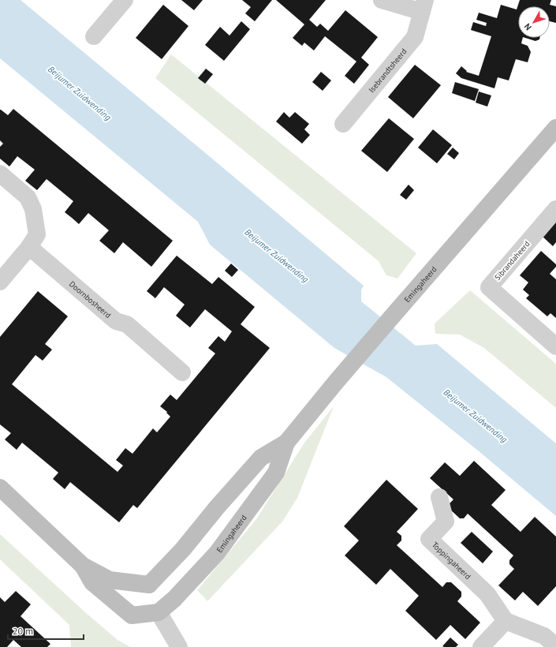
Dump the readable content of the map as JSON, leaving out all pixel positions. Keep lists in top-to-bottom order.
{
  "streets": {
    "street": [
      "Isebrandtsheerd",
      "Sibrandaheerd",
      "Emingaheerd",
      "Doornbosheerd",
      "Toppingaheerd"
    ]
  },
  "water": ["Beijumer Zuidwending"],
  "scale_bar": "20 m",
  "north": "bottom left"
}
